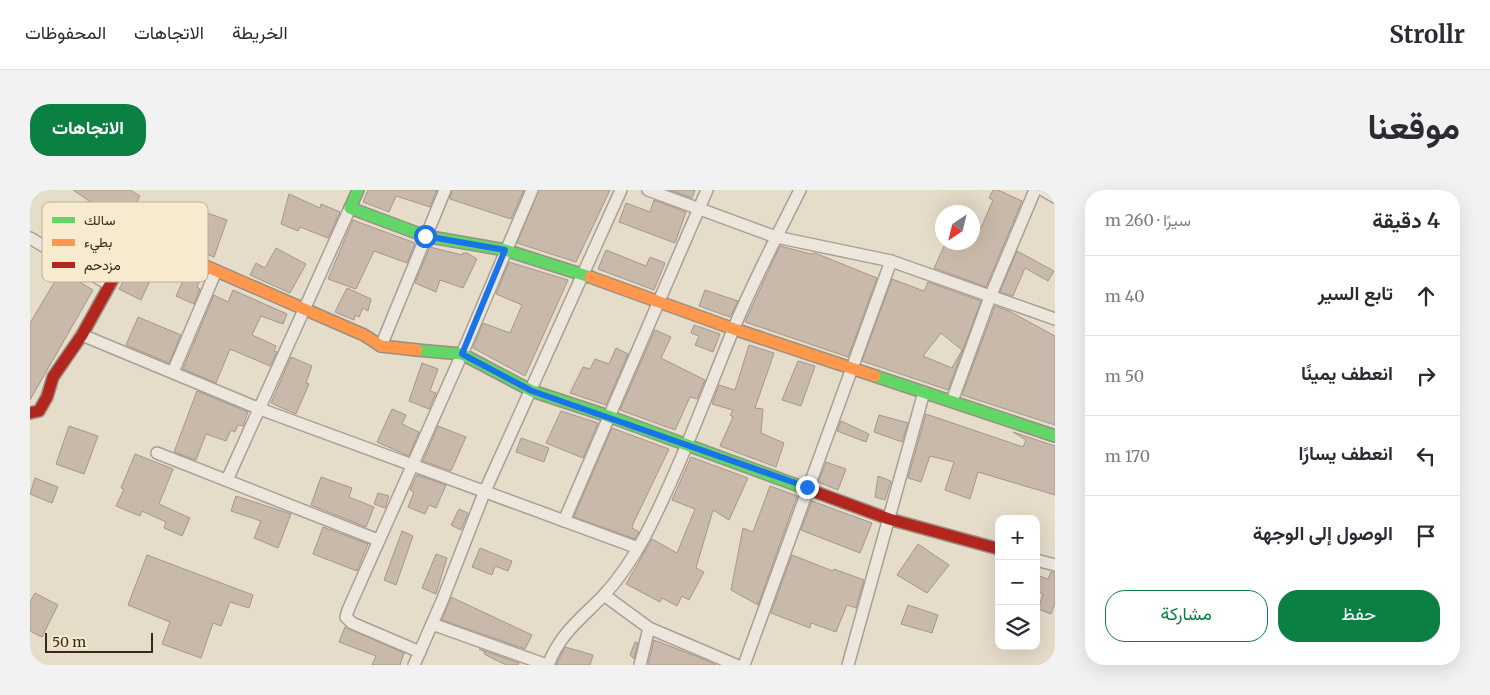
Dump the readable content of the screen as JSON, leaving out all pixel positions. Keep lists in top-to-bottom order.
{
  "legend": ["سالك", "بطيء", "مزدحم"],
  "scale_bar": "50 m",
  "north": "bottom left",
  "page": {
    "header": "Strollr",
    "nav": ["الخريطة", "الاتجاهات", "المحفوظات"],
    "title": "موقعنا",
    "buttons": [
      "الاتجاهات",
      ["حفظ", "مشاركة"]
    ],
    "heading": ["4 دقيقة", "سيرًا · 260 m"],
    "list": [
      ["تابع السير", "40 m"],
      ["انعطف يمينًا", "50 m"],
      ["انعطف يسارًا", "170 m"],
      "الوصول إلى الوجهة"
    ],
    "map_buttons": ["+", "−"],
    "scale": "50 m"
  }
}
